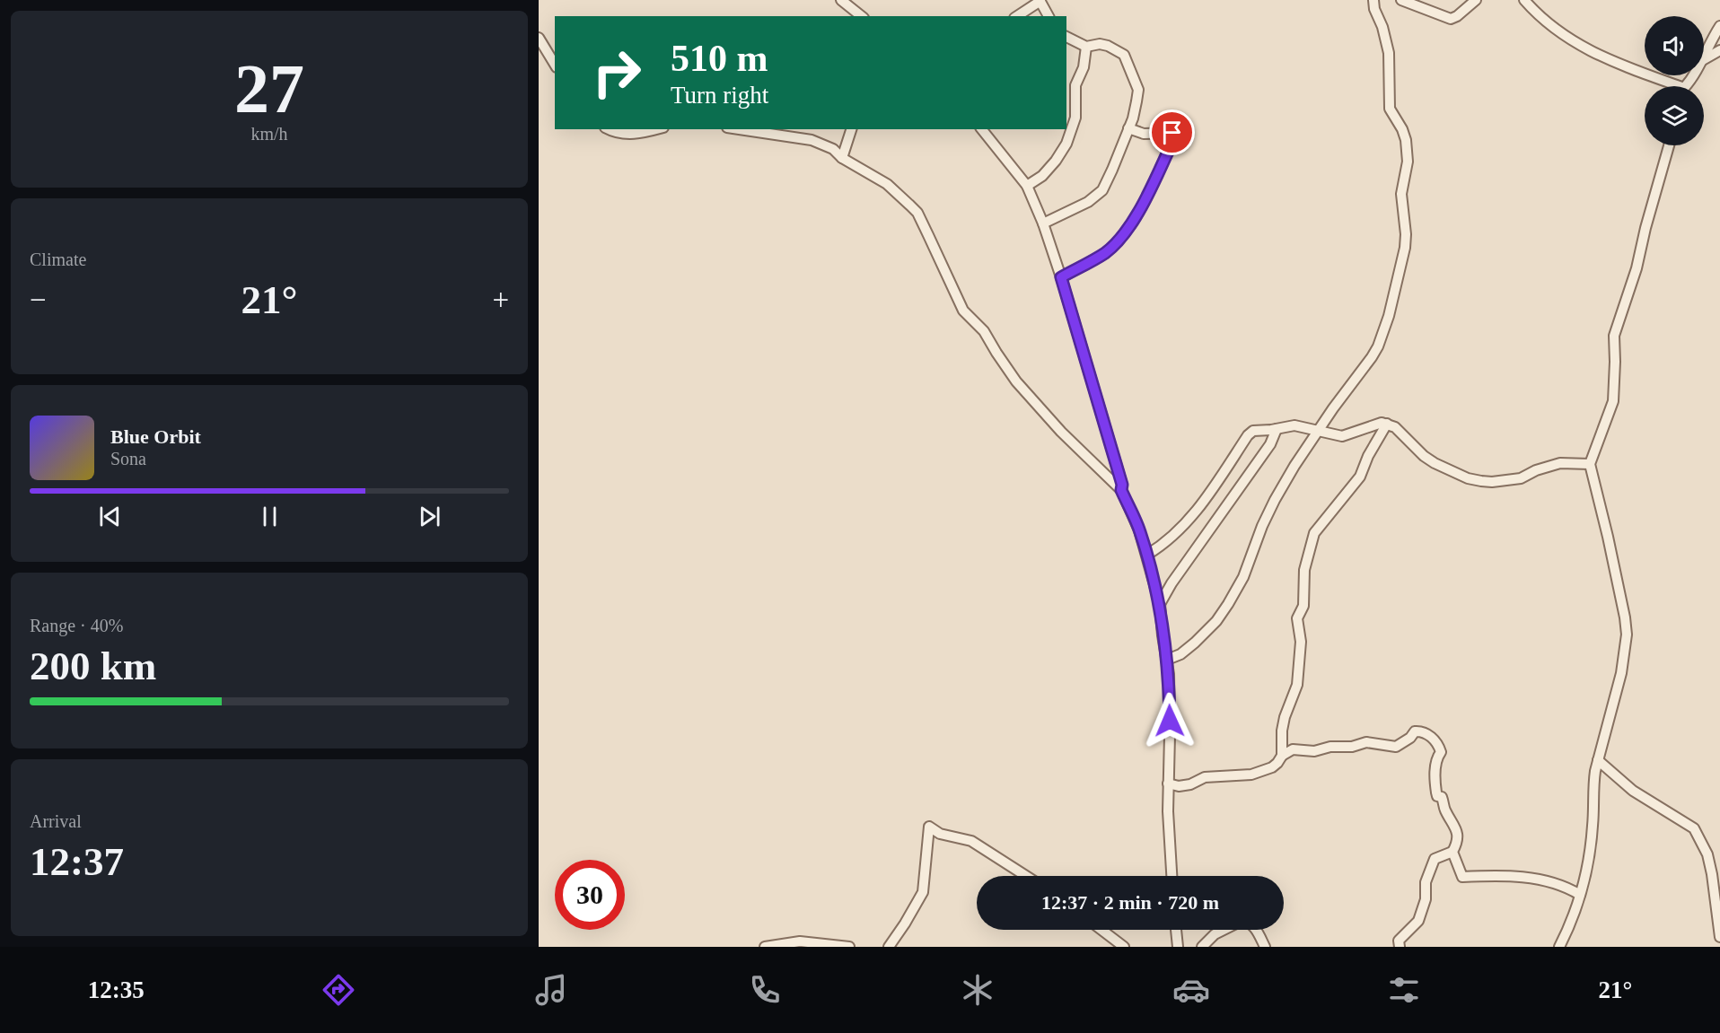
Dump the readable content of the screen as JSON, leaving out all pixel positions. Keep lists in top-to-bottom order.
{
  "page": {
    "tile": [
      ["27", "km/h"],
      "Climate",
      ["Range · 40%", "200 km"],
      ["Arrival", "12:37"]
    ],
    "turn": ["510 m", "Turn right"],
    "heat": ["−", "21°", "+"],
    "song": ["Blue Orbit", "Sona"],
    "limit": "30",
    "trip": "12:37 · 2 min · 720 m",
    "tabs": ["12:35", "21°"]
  }
}
